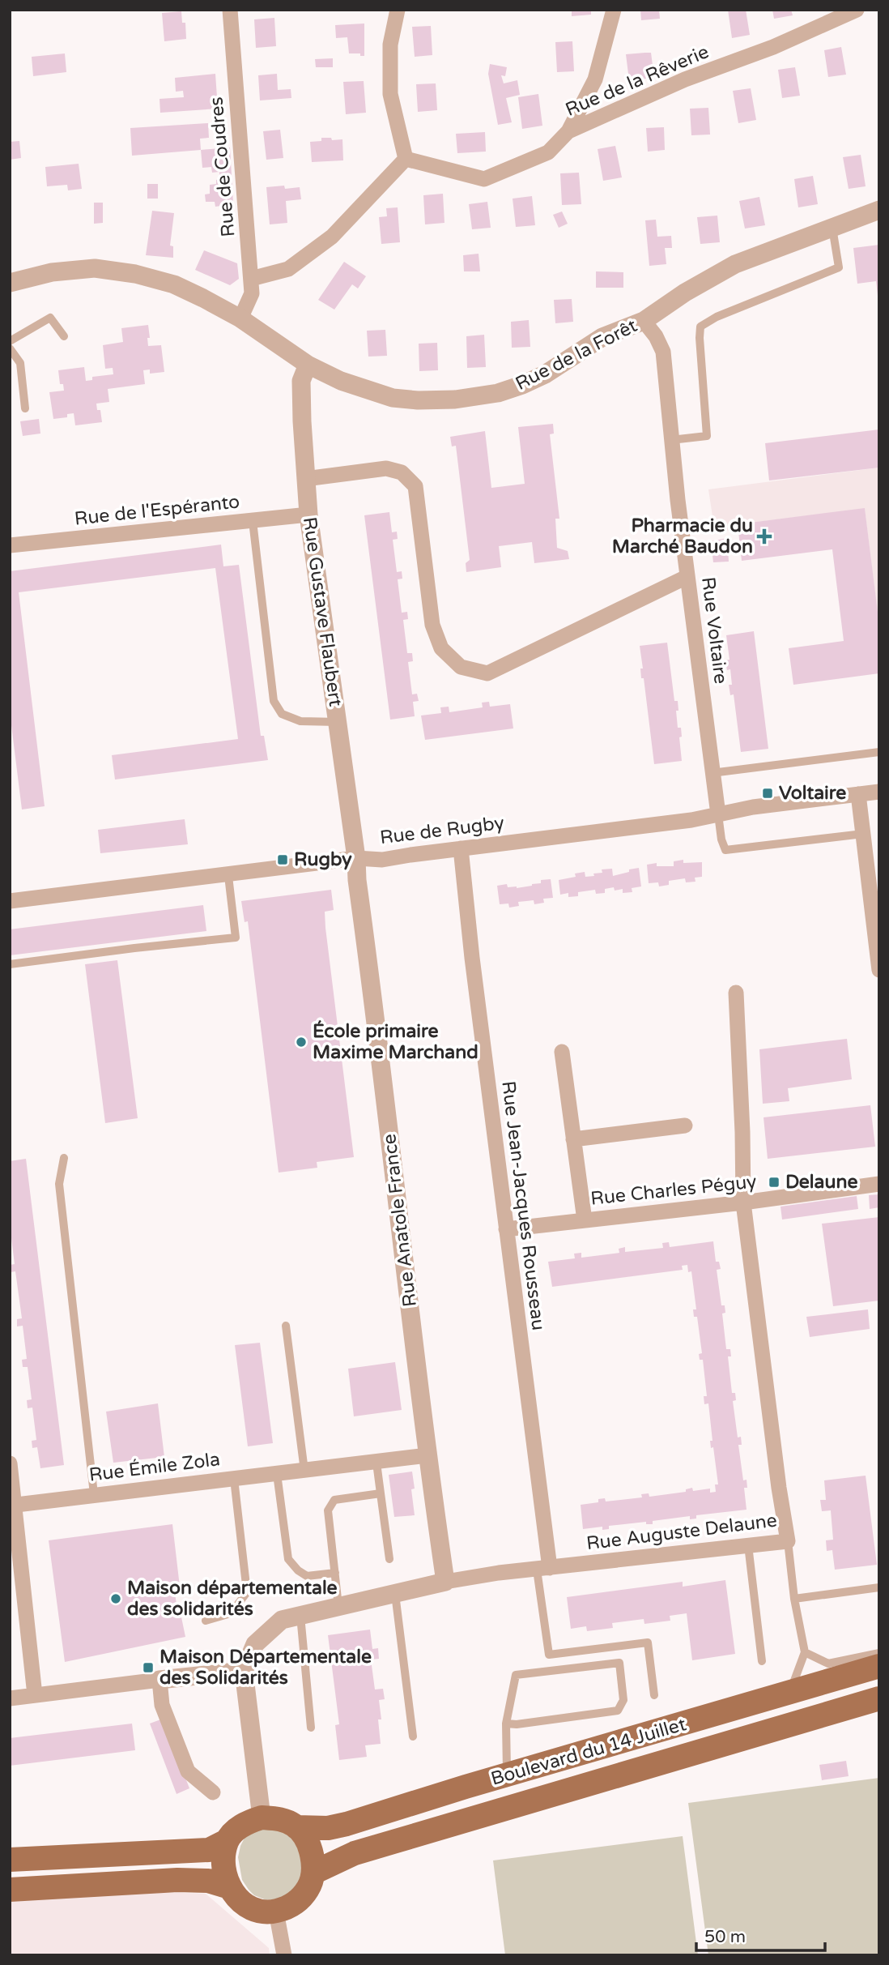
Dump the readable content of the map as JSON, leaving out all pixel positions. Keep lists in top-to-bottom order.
{
  "streets": {
    "main road": ["Boulevard du 14 Juillet"],
    "street": [
      "Rue de la Rêverie",
      "Rue de Coudres",
      "Rue de la Forêt",
      "Rue de l'Espéranto",
      "Rue Gustave Flaubert",
      "Rue Voltaire",
      "Rue de Rugby",
      "Rue Charles Péguy",
      "Rue Jean-Jacques Rousseau",
      "Rue Anatole France",
      "Rue Émile Zola",
      "Rue Auguste Delaune"
    ]
  },
  "crossings": [
    ["Rue de Coudres", "Rue de la Forêt"],
    ["Rue de la Forêt", "Rue Gustave Flaubert"],
    ["Rue de la Forêt", "Rue Voltaire"],
    ["Rue de l'Espéranto", "Rue Gustave Flaubert"],
    ["Rue Gustave Flaubert", "Rue de Rugby"],
    ["Rue Gustave Flaubert", "Rue Anatole France"],
    ["Rue Voltaire", "Rue de Rugby"],
    ["Rue de Rugby", "Rue Jean-Jacques Rousseau"],
    ["Rue de Rugby", "Rue Anatole France"],
    ["Rue Charles Péguy", "Rue Jean-Jacques Rousseau"],
    ["Rue Charles Péguy", "Rue Auguste Delaune"],
    ["Rue Jean-Jacques Rousseau", "Rue Auguste Delaune"],
    ["Rue Anatole France", "Rue Émile Zola"],
    ["Rue Anatole France", "Rue Auguste Delaune"]
  ],
  "places": {
    "health": ["Pharmacie du Marché Baudon"],
    "transit": [
      "Voltaire",
      "Rugby",
      "Delaune",
      "Maison Départementale des Solidarités"
    ],
    "other": ["École primaire Maxime Marchand", "Maison départementale des solidarités"]
  },
  "scale_bar": "50 m"
}
